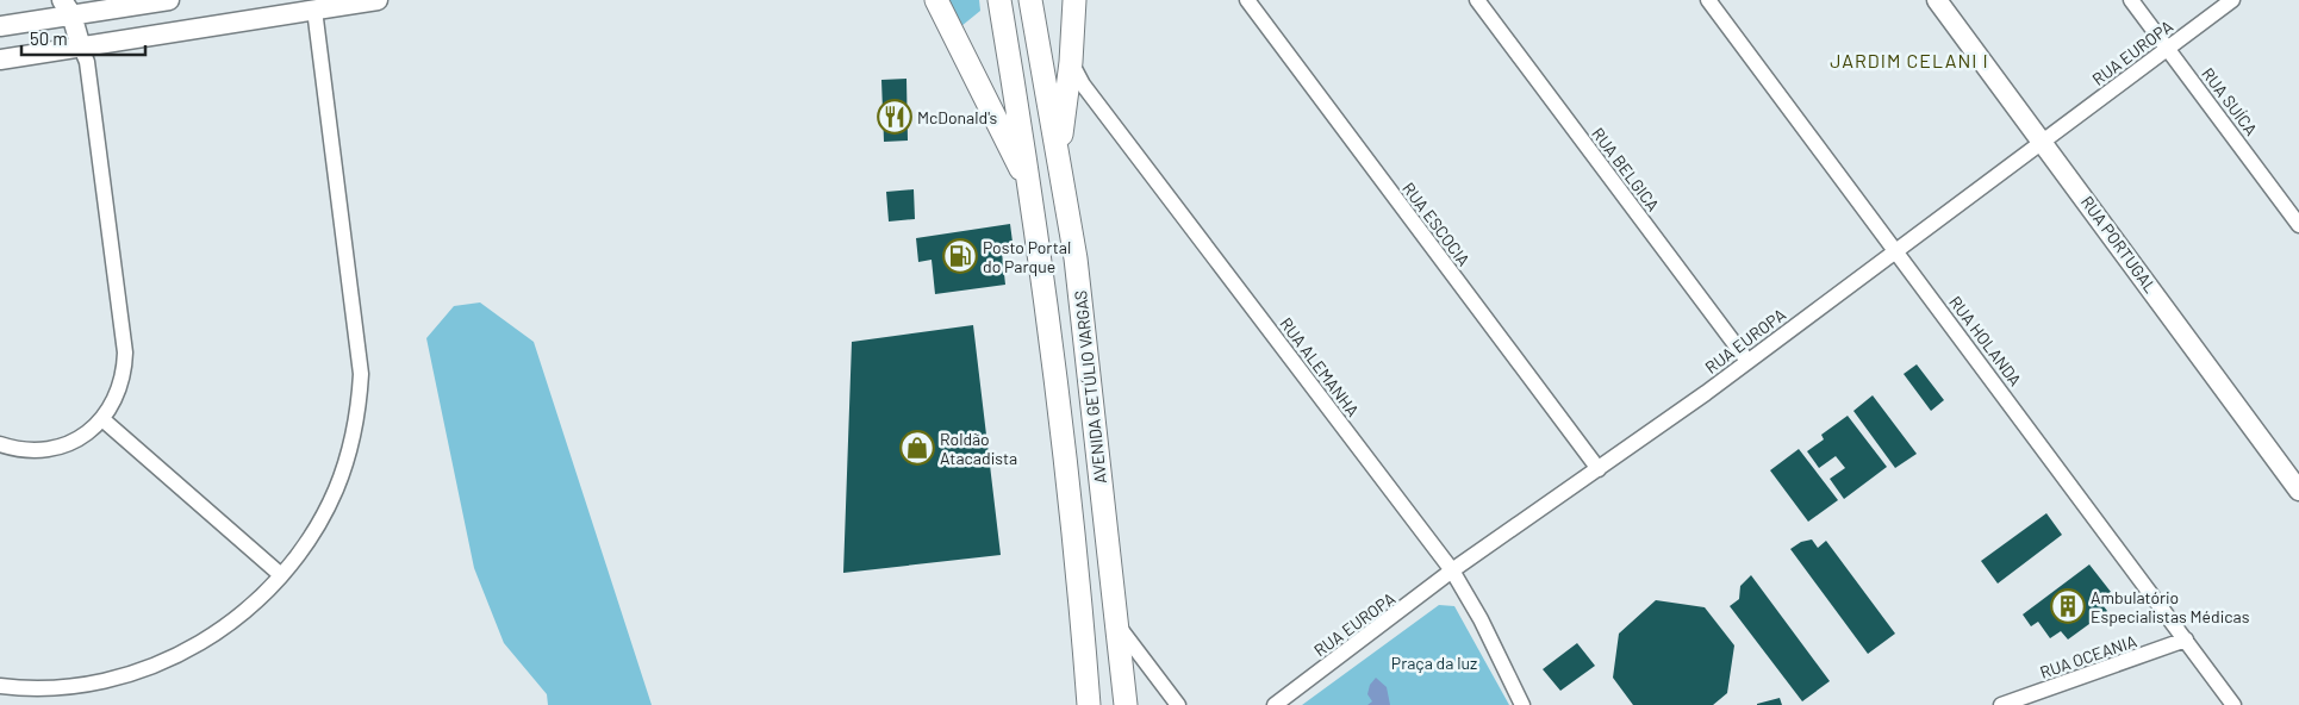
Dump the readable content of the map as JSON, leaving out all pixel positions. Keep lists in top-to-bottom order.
{
  "streets": {
    "main road": ["AVENIDA GETÚLIO VARGAS"],
    "street": [
      "RUA EUROPA",
      "RUA SUÍCA",
      "RUA BELGICA",
      "RUA ESCOCIA",
      "RUA PORTUGAL",
      "RUA HOLANDA",
      "RUA ALEMANHA",
      "RUA OCEANIA"
    ]
  },
  "crossings": [
    ["RUA EUROPA", "RUA SUÍCA"],
    ["RUA EUROPA", "RUA BELGICA"],
    ["RUA EUROPA", "RUA ESCOCIA"],
    ["RUA EUROPA", "RUA PORTUGAL"],
    ["RUA EUROPA", "RUA HOLANDA"],
    ["RUA EUROPA", "RUA ALEMANHA"],
    ["RUA HOLANDA", "RUA OCEANIA"]
  ],
  "districts": ["JARDIM CELANI I"],
  "parks": ["Praça da luz"],
  "places": {
    "restaurant": ["McDonald's"],
    "fuel station": ["Posto Portal do Parque"],
    "shop": ["Roldão Atacadista"],
    "building": ["Ambulatório Especialistas Médicas"]
  },
  "scale_bar": "50 m"
}
